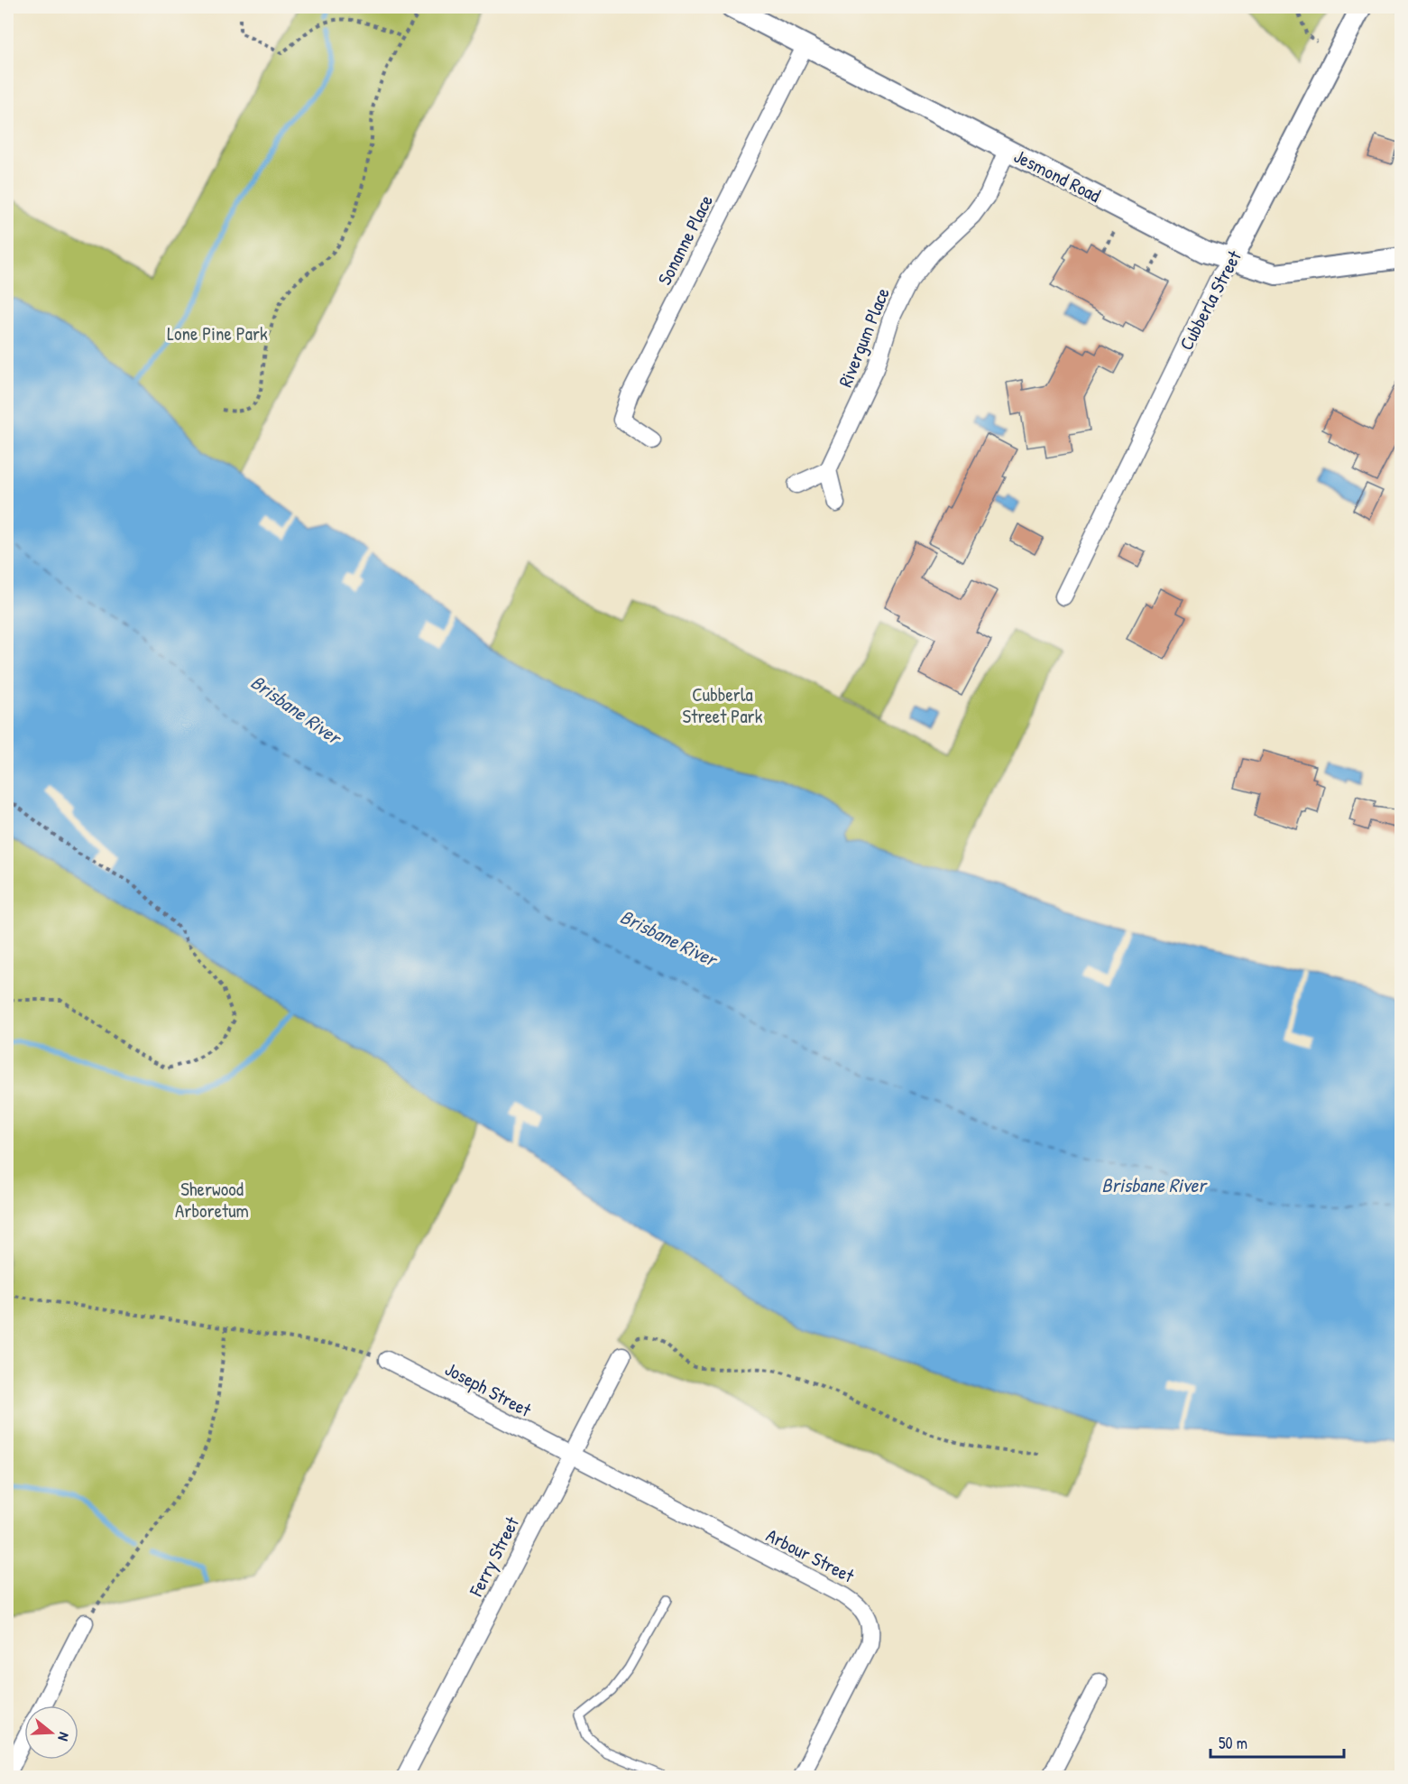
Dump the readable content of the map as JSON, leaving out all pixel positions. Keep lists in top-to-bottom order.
{
  "streets": {
    "street": [
      "Jesmond Road",
      "Sonanne Place",
      "Cubberla Street",
      "Rivergum Place",
      "Joseph Street",
      "Arbour Street",
      "Ferry Street"
    ]
  },
  "crossings": [
    ["Jesmond Road", "Sonanne Place"],
    ["Jesmond Road", "Cubberla Street"],
    ["Jesmond Road", "Rivergum Place"],
    ["Joseph Street", "Arbour Street"],
    ["Joseph Street", "Ferry Street"],
    ["Arbour Street", "Ferry Street"]
  ],
  "water": ["Brisbane River"],
  "parks": ["Lone Pine Park", "Cubberla Street Park", "Sherwood Arboretum"],
  "scale_bar": "50 m",
  "north": "right"
}
